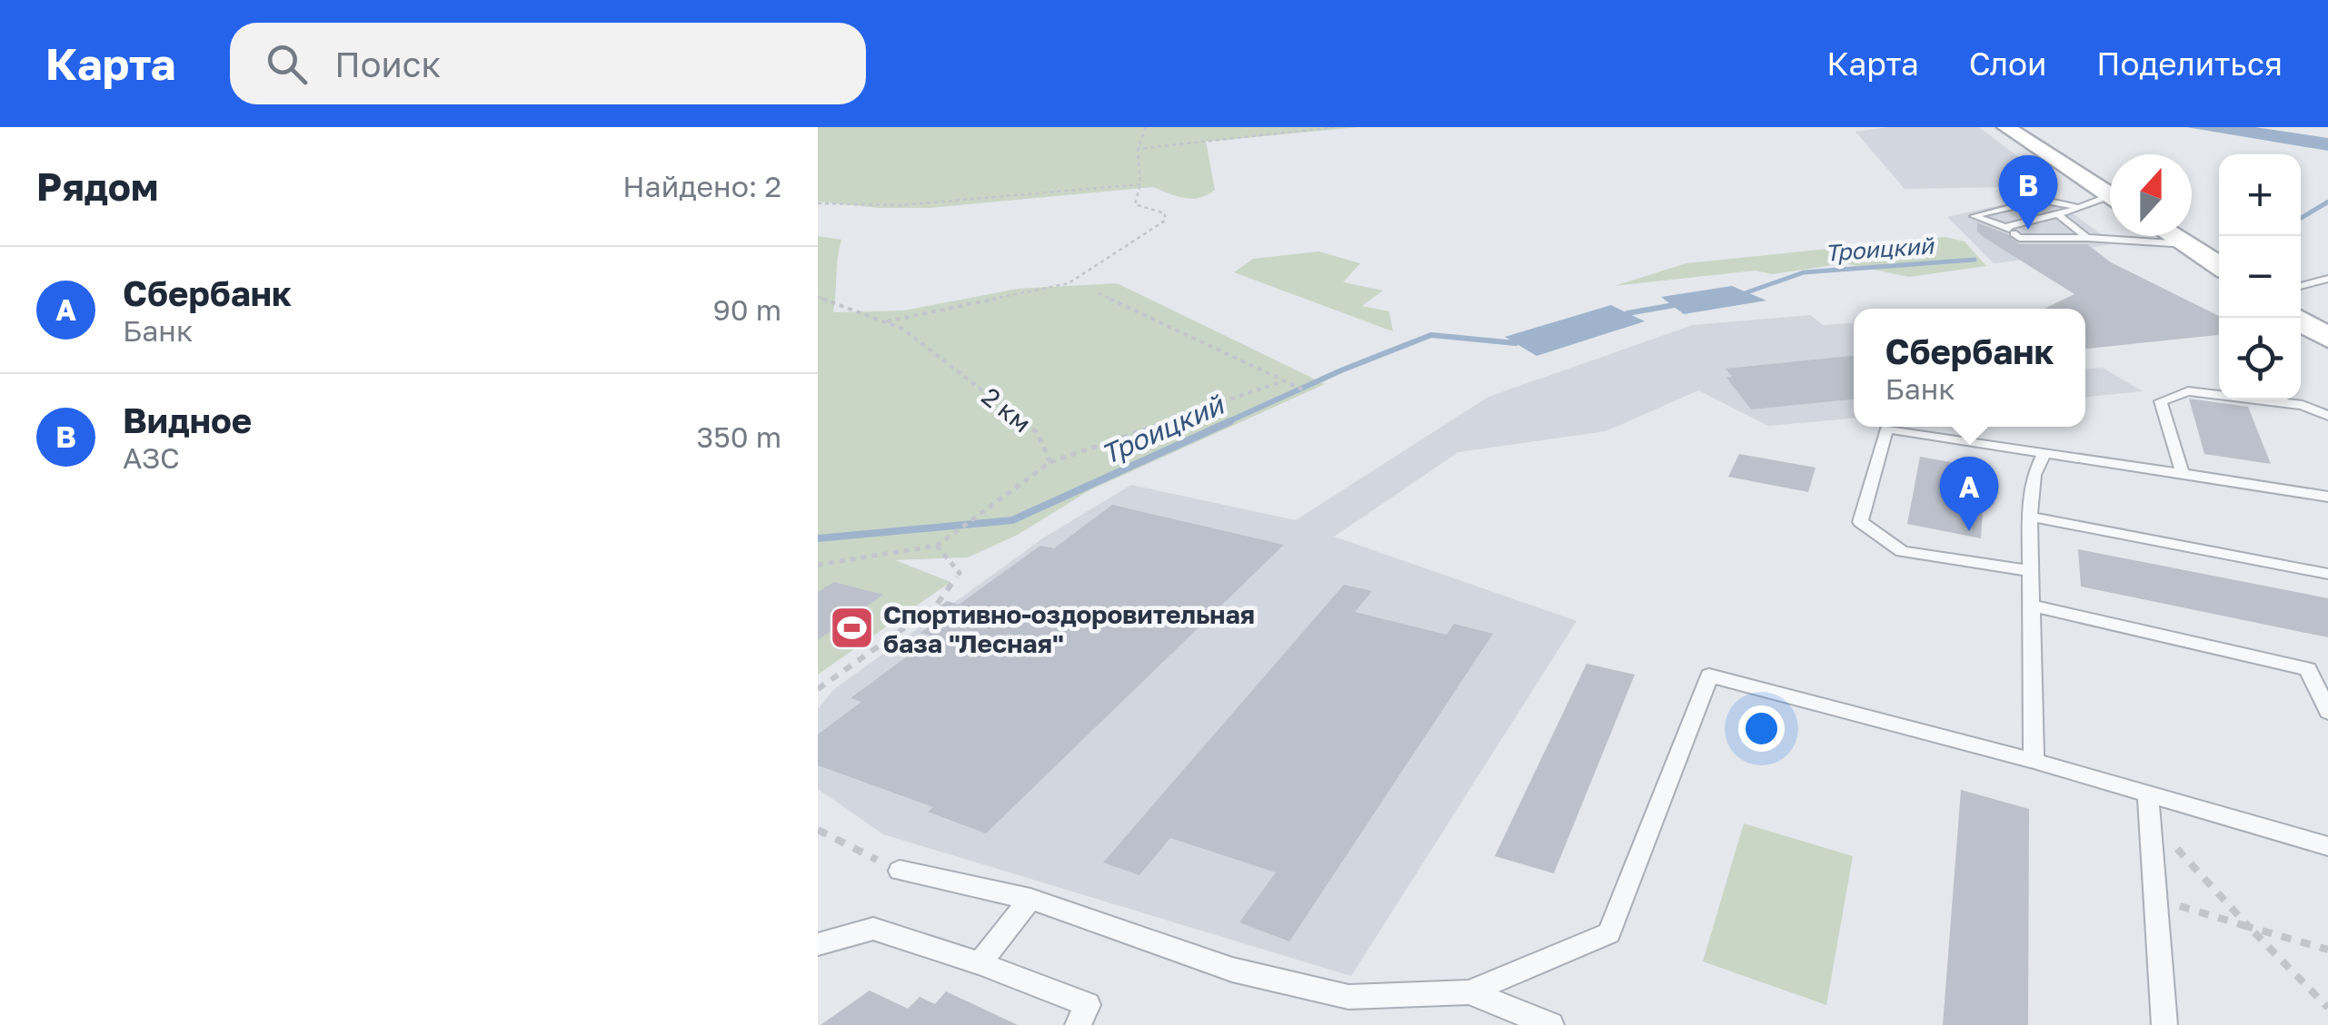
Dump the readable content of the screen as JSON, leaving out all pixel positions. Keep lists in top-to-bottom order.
{
  "streets": {
    "path": ["2 км"]
  },
  "water": ["Троицкий"],
  "places": {
    "sports": ["Спортивно-оздоровительная база \"Лесная\""]
  },
  "north": "top",
  "page": {
    "header": "Карта",
    "search": "Поиск",
    "nav": ["Карта", "Слои", "Поделиться"],
    "heading": ["Рядом", "Найдено: 2"],
    "map_buttons": ["+", "−"],
    "pins": ["B", "A"],
    "list": [
      {
        "mark": "A",
        "name": "Сбербанк",
        "note": "Банк",
        "value": "90 m"
      },
      {
        "mark": "B",
        "name": "Видное",
        "note": "АЗС",
        "value": "350 m"
      }
    ],
    "popup": ["Сбербанк", "Банк"]
  }
}
